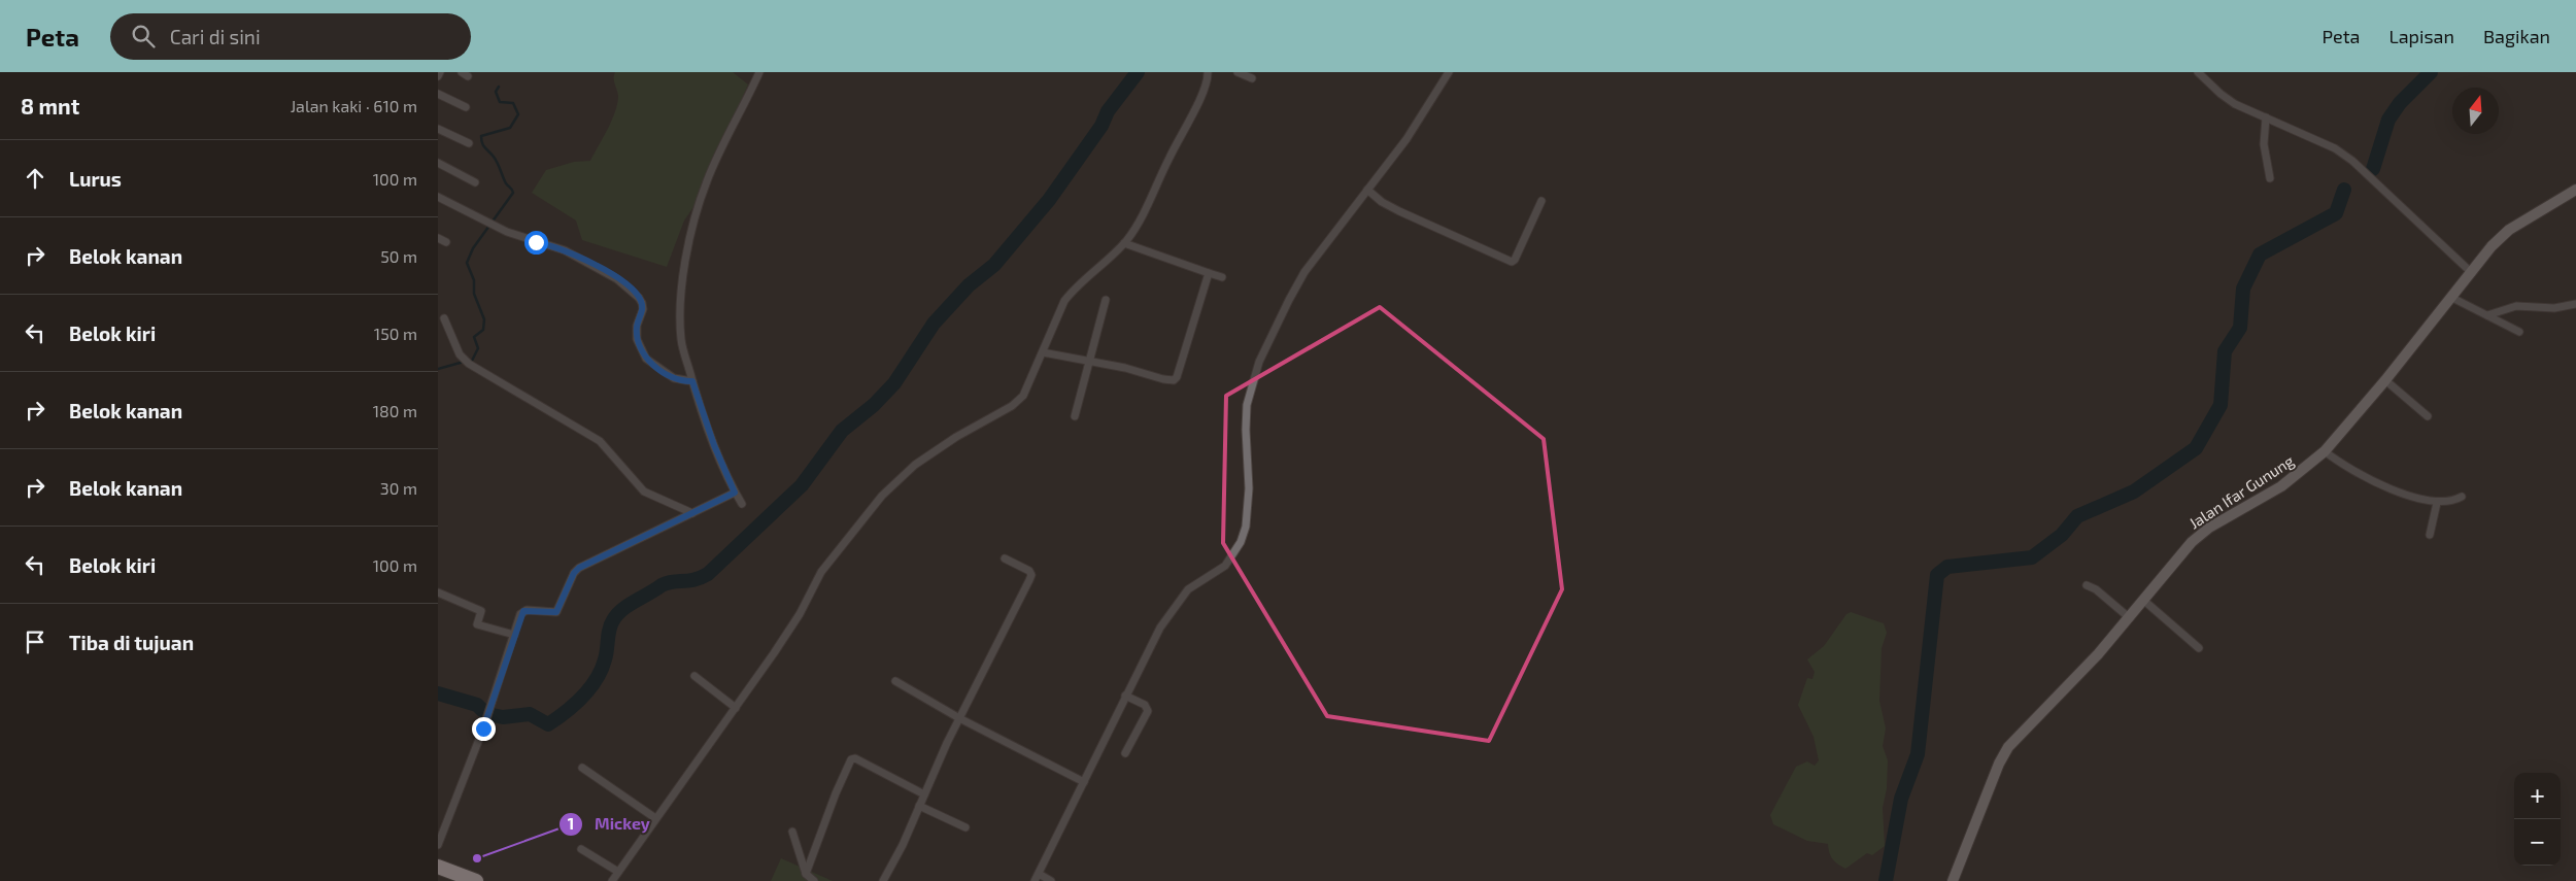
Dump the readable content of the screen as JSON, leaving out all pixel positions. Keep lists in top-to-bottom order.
{
  "streets": {
    "street": ["Jalan Ifar Gunung"]
  },
  "places": ["Mickey"],
  "north": "top",
  "page": {
    "header": "Peta",
    "search": "Cari di sini",
    "nav": ["Peta", "Lapisan", "Bagikan"],
    "heading": ["8 mnt", "Jalan kaki · 610 m"],
    "list": [
      ["Lurus", "100 m"],
      ["Belok kanan", "50 m"],
      ["Belok kiri", "150 m"],
      ["Belok kanan", "180 m"],
      ["Belok kanan", "30 m"],
      ["Belok kiri", "100 m"],
      "Tiba di tujuan"
    ],
    "map_buttons": ["+", "−"]
  }
}
